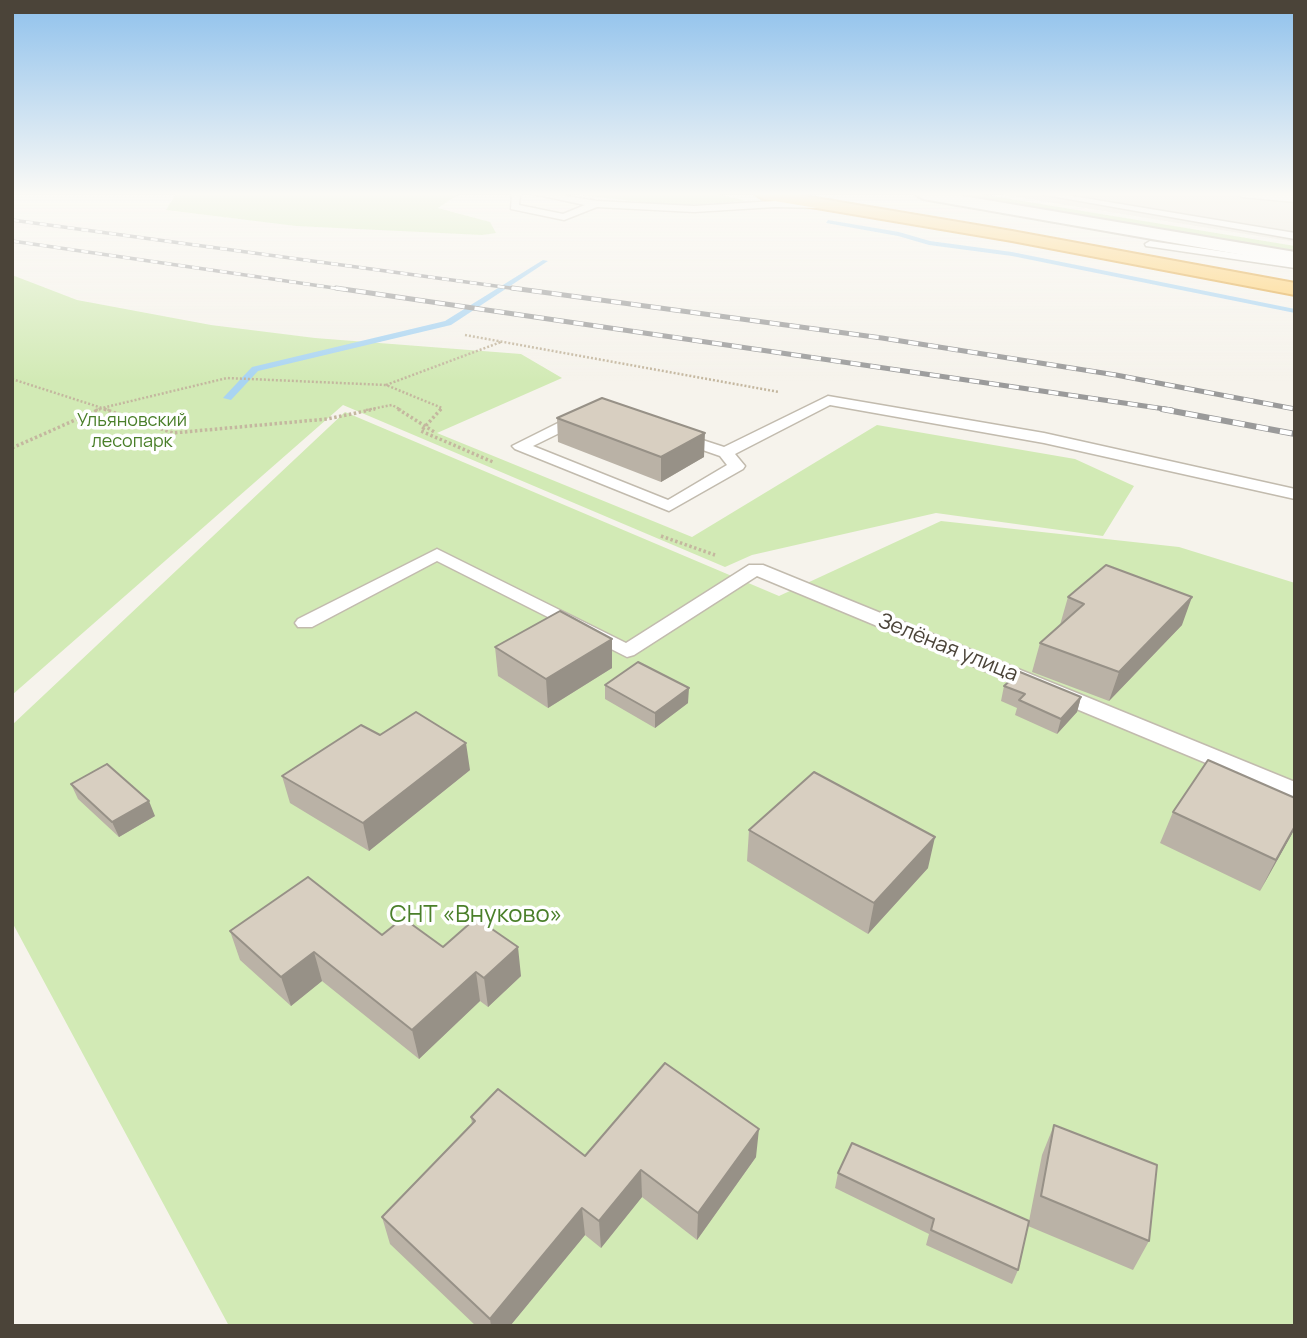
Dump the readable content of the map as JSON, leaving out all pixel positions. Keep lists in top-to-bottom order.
{
  "streets": {
    "lane": ["Зелёная улица"]
  },
  "parks": ["Ульяновский лесопарк", "СНТ «Внуково»"]
}
